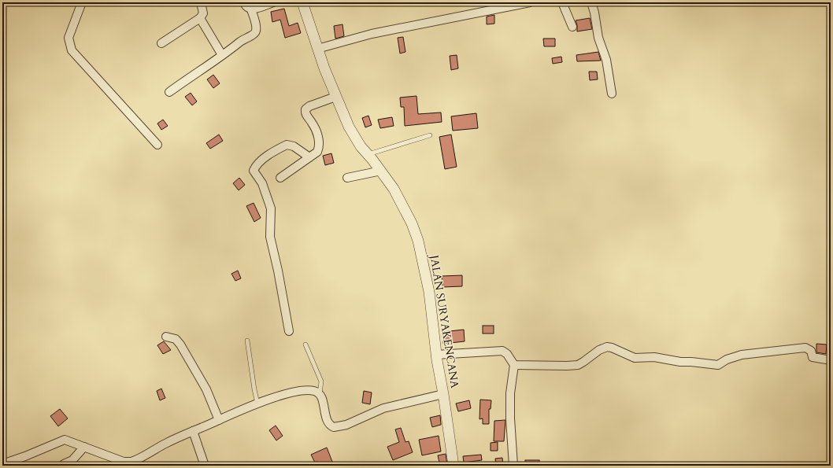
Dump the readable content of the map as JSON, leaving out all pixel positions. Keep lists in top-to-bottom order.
{
  "streets": {
    "street": ["JALAN SURYAKENCANA"]
  }
}
